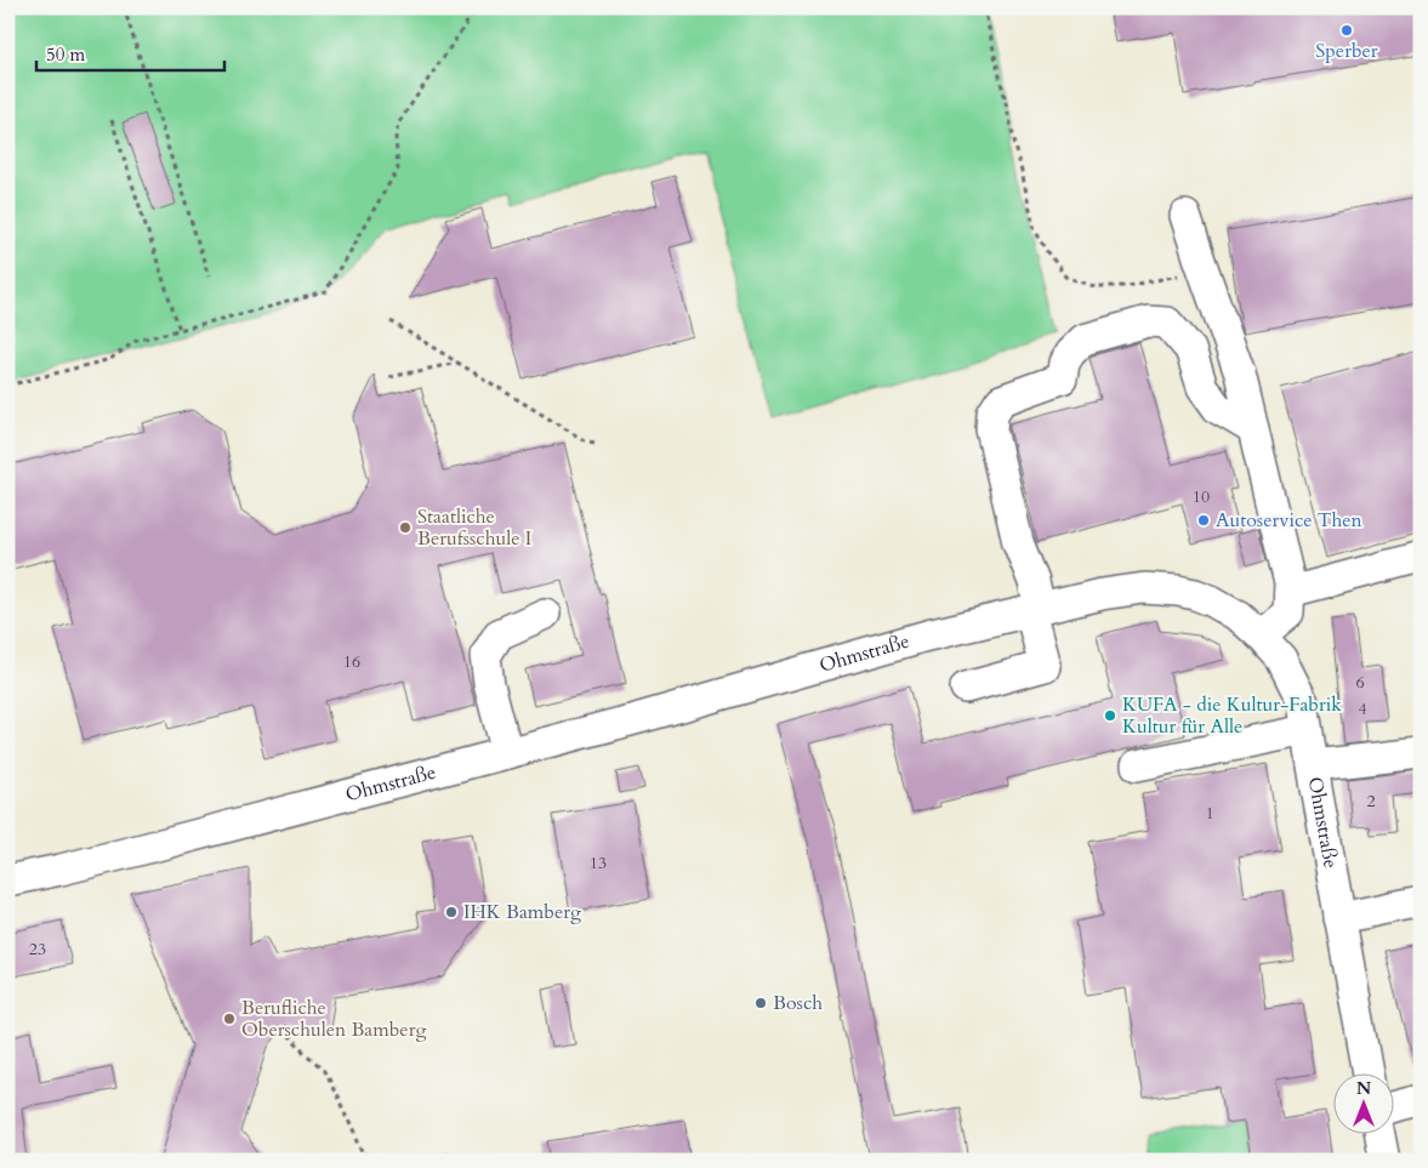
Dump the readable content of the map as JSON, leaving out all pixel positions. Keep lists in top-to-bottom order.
{
  "streets": {
    "street": ["Ohmstraße"]
  },
  "places": [
    "Sperber",
    "Autoservice Then",
    "Staatliche Berufsschule I",
    "KUFA - die Kultur-Fabrik Kultur für Alle",
    "IHK Bamberg",
    "Bosch",
    "Berufliche Oberschulen Bamberg"
  ],
  "house_numbers": [
    "10",
    "16",
    "6",
    "4",
    "2",
    "1",
    "13",
    "23"
  ],
  "scale_bar": "50 m",
  "north": "top"
}
